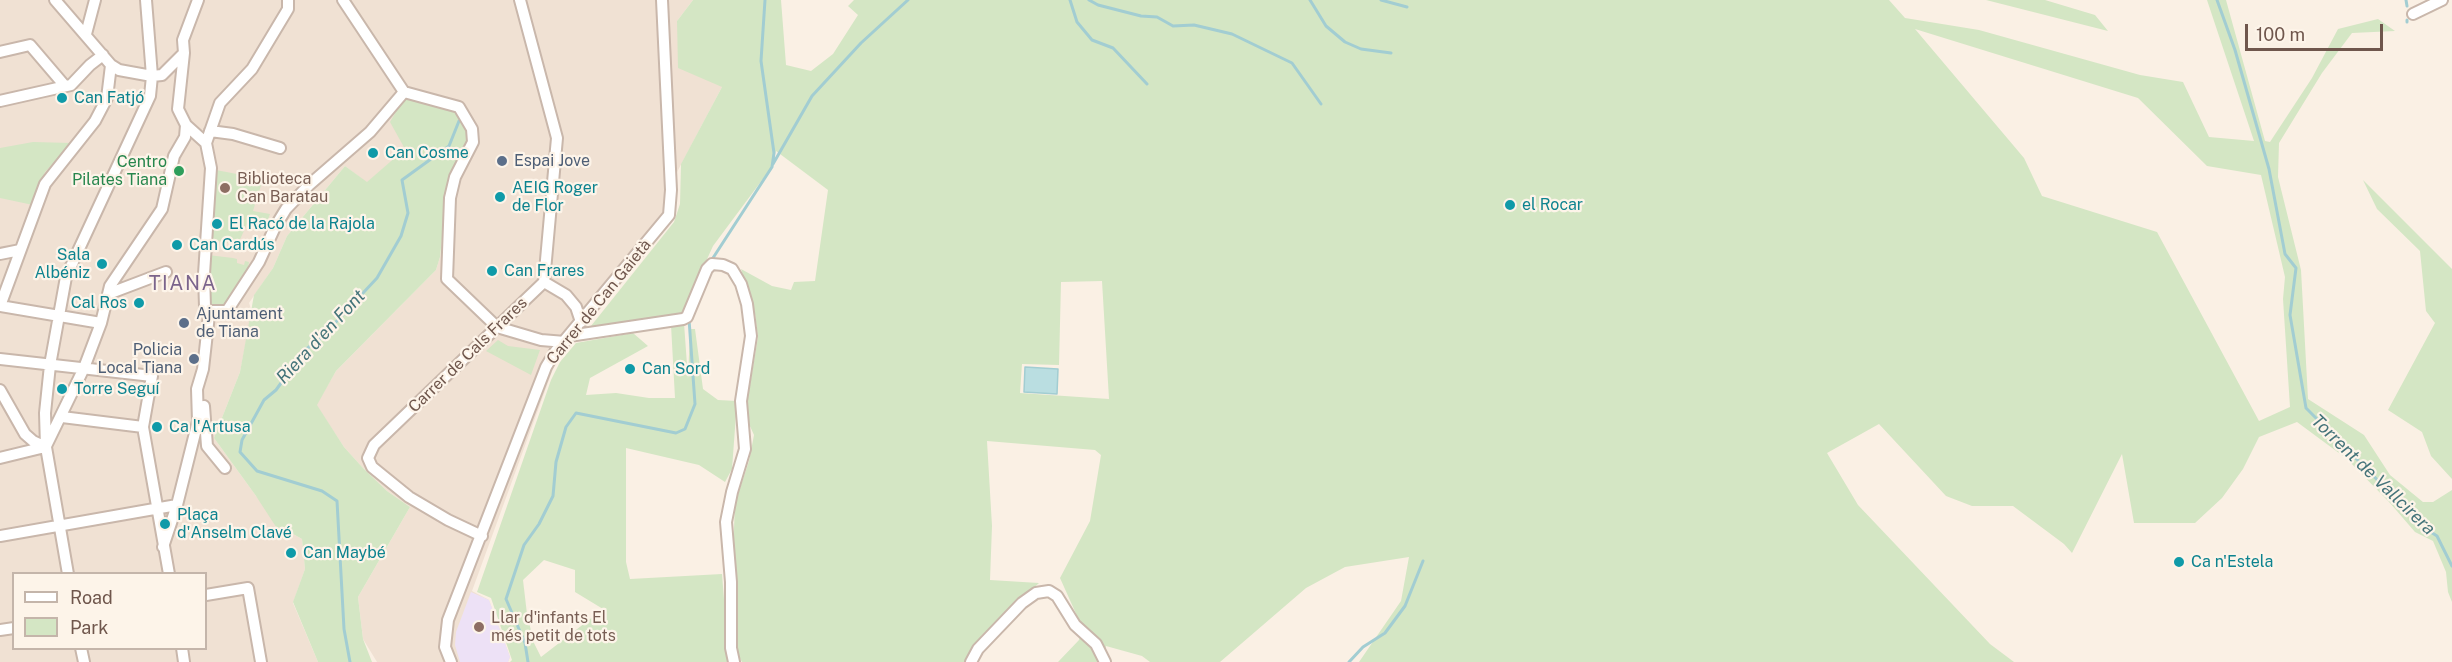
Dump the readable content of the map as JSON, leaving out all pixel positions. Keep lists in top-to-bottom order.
{
  "streets": {
    "street": ["Carrer de Can Gaietà", "Carrer de Cals Frares"]
  },
  "crossings": [
    ["Carrer de Can Gaietà", "Carrer de Cals Frares"]
  ],
  "districts": ["TIANA"],
  "water": ["Riera d'en Font", "Torrent de Vallcirera"],
  "places": [
    "Can Fatjó",
    "Can Cosme",
    "Espai Jove",
    "Centro Pilates Tiana",
    "Biblioteca Can Baratau",
    "AEIG Roger de Flor",
    "el Rocar",
    "El Racó de la Rajola",
    "Can Cardús",
    "Sala Albéniz",
    "Can Frares",
    "Cal Ros",
    "Ajuntament de Tiana",
    "Policia Local Tiana",
    "Can Sord",
    "Torre Seguí",
    "Ca l'Artusa",
    "Plaça d'Anselm Clavé",
    "Can Maybé",
    "Ca n'Estela",
    "Llar d'infants El més petit de tots"
  ],
  "legend": ["Road", "Park"],
  "scale_bar": "100 m"
}
